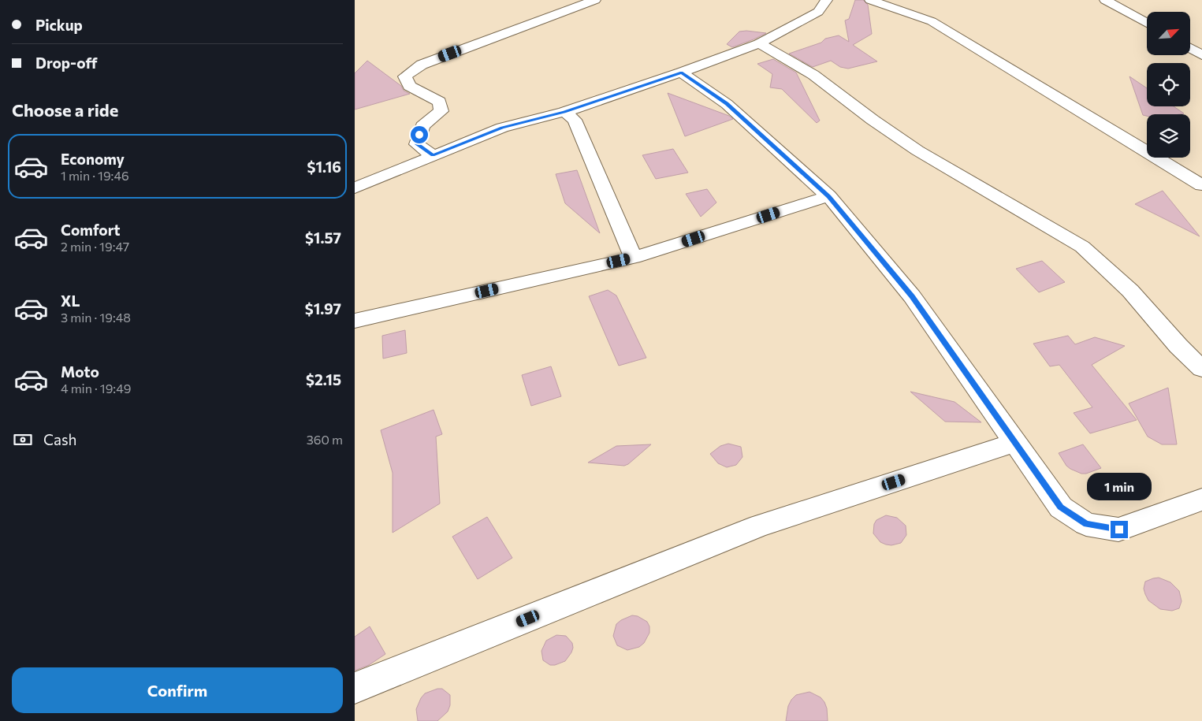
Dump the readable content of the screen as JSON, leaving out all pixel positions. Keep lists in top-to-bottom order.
{
  "north": "top right",
  "page": {
    "banner": ["Pickup", "Drop-off"],
    "heading": "Choose a ride",
    "list": [
      {
        "name": "Economy",
        "note": "1 min · 19:46",
        "value": "$1.16"
      },
      {
        "name": "Comfort",
        "note": "2 min · 19:47",
        "value": "$1.57"
      },
      {
        "name": "XL",
        "note": "3 min · 19:48",
        "value": "$1.97"
      },
      {
        "name": "Moto",
        "note": "4 min · 19:49",
        "value": "$2.15"
      }
    ],
    "pay": ["Cash", "360 m"],
    "bubble": "1 min",
    "buttons": "Confirm"
  }
}
